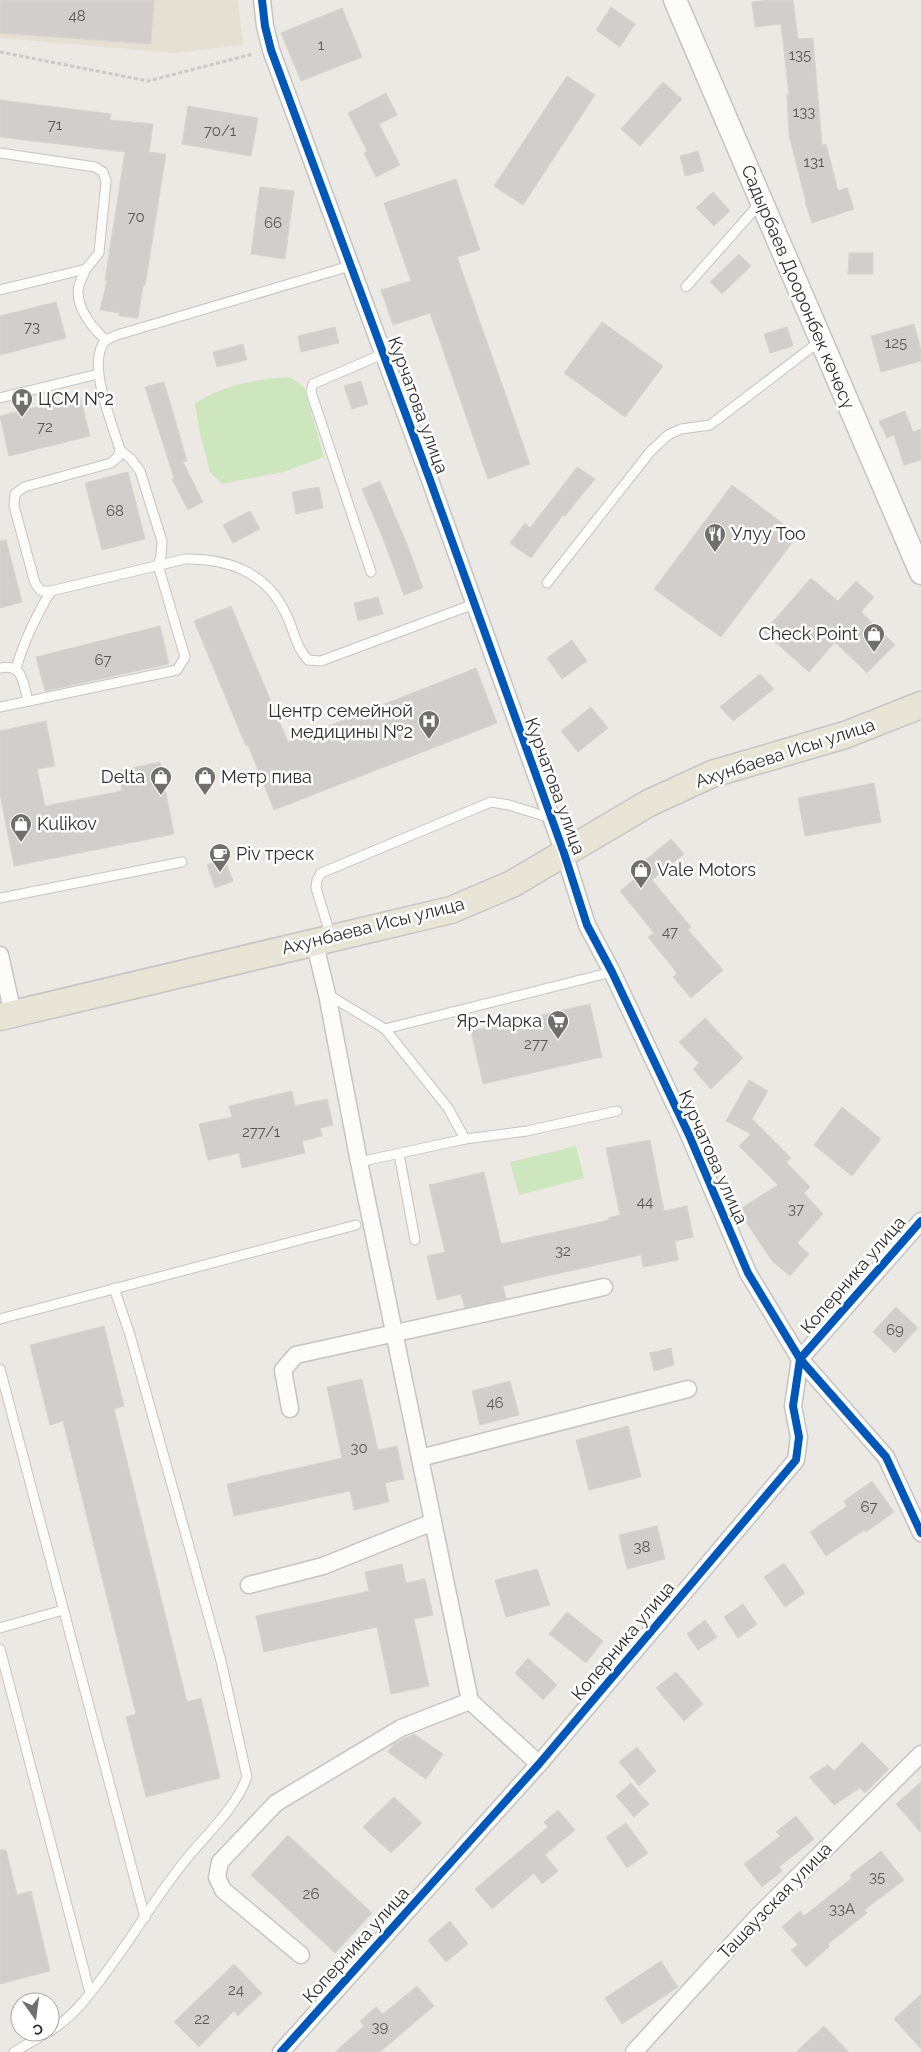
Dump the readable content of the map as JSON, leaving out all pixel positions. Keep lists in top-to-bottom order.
{
  "streets": {
    "main road": ["Садырбаев Дооронбек көчөсү", "Ахунбаева Исы улица"],
    "street": ["Курчатова улица", "Коперника улица", "Ташаузская улица"]
  },
  "crossings": [
    ["Курчатова улица", "Ахунбаева Исы улица"],
    ["Курчатова улица", "Коперника улица"]
  ],
  "places": {
    "hospital": ["ЦСМ №2", "Центр семейной медицины №2"],
    "restaurant": ["Улуу Тоо"],
    "shop": [
      "Check Point",
      "Delta",
      "Метр пива",
      "Kulikov",
      "Vale Motors"
    ],
    "cafe": ["Piv треск"],
    "supermarket": ["Яр-Марка"]
  },
  "house_numbers": [
    "48",
    "1",
    "135",
    "133",
    "71",
    "70/1",
    "131",
    "70",
    "66",
    "73",
    "125",
    "72",
    "68",
    "67",
    "47",
    "277",
    "277/1",
    "44",
    "37",
    "32",
    "69",
    "46",
    "30",
    "67",
    "38",
    "35",
    "26",
    "33А",
    "24",
    "22",
    "39"
  ],
  "north": "bottom"
}
